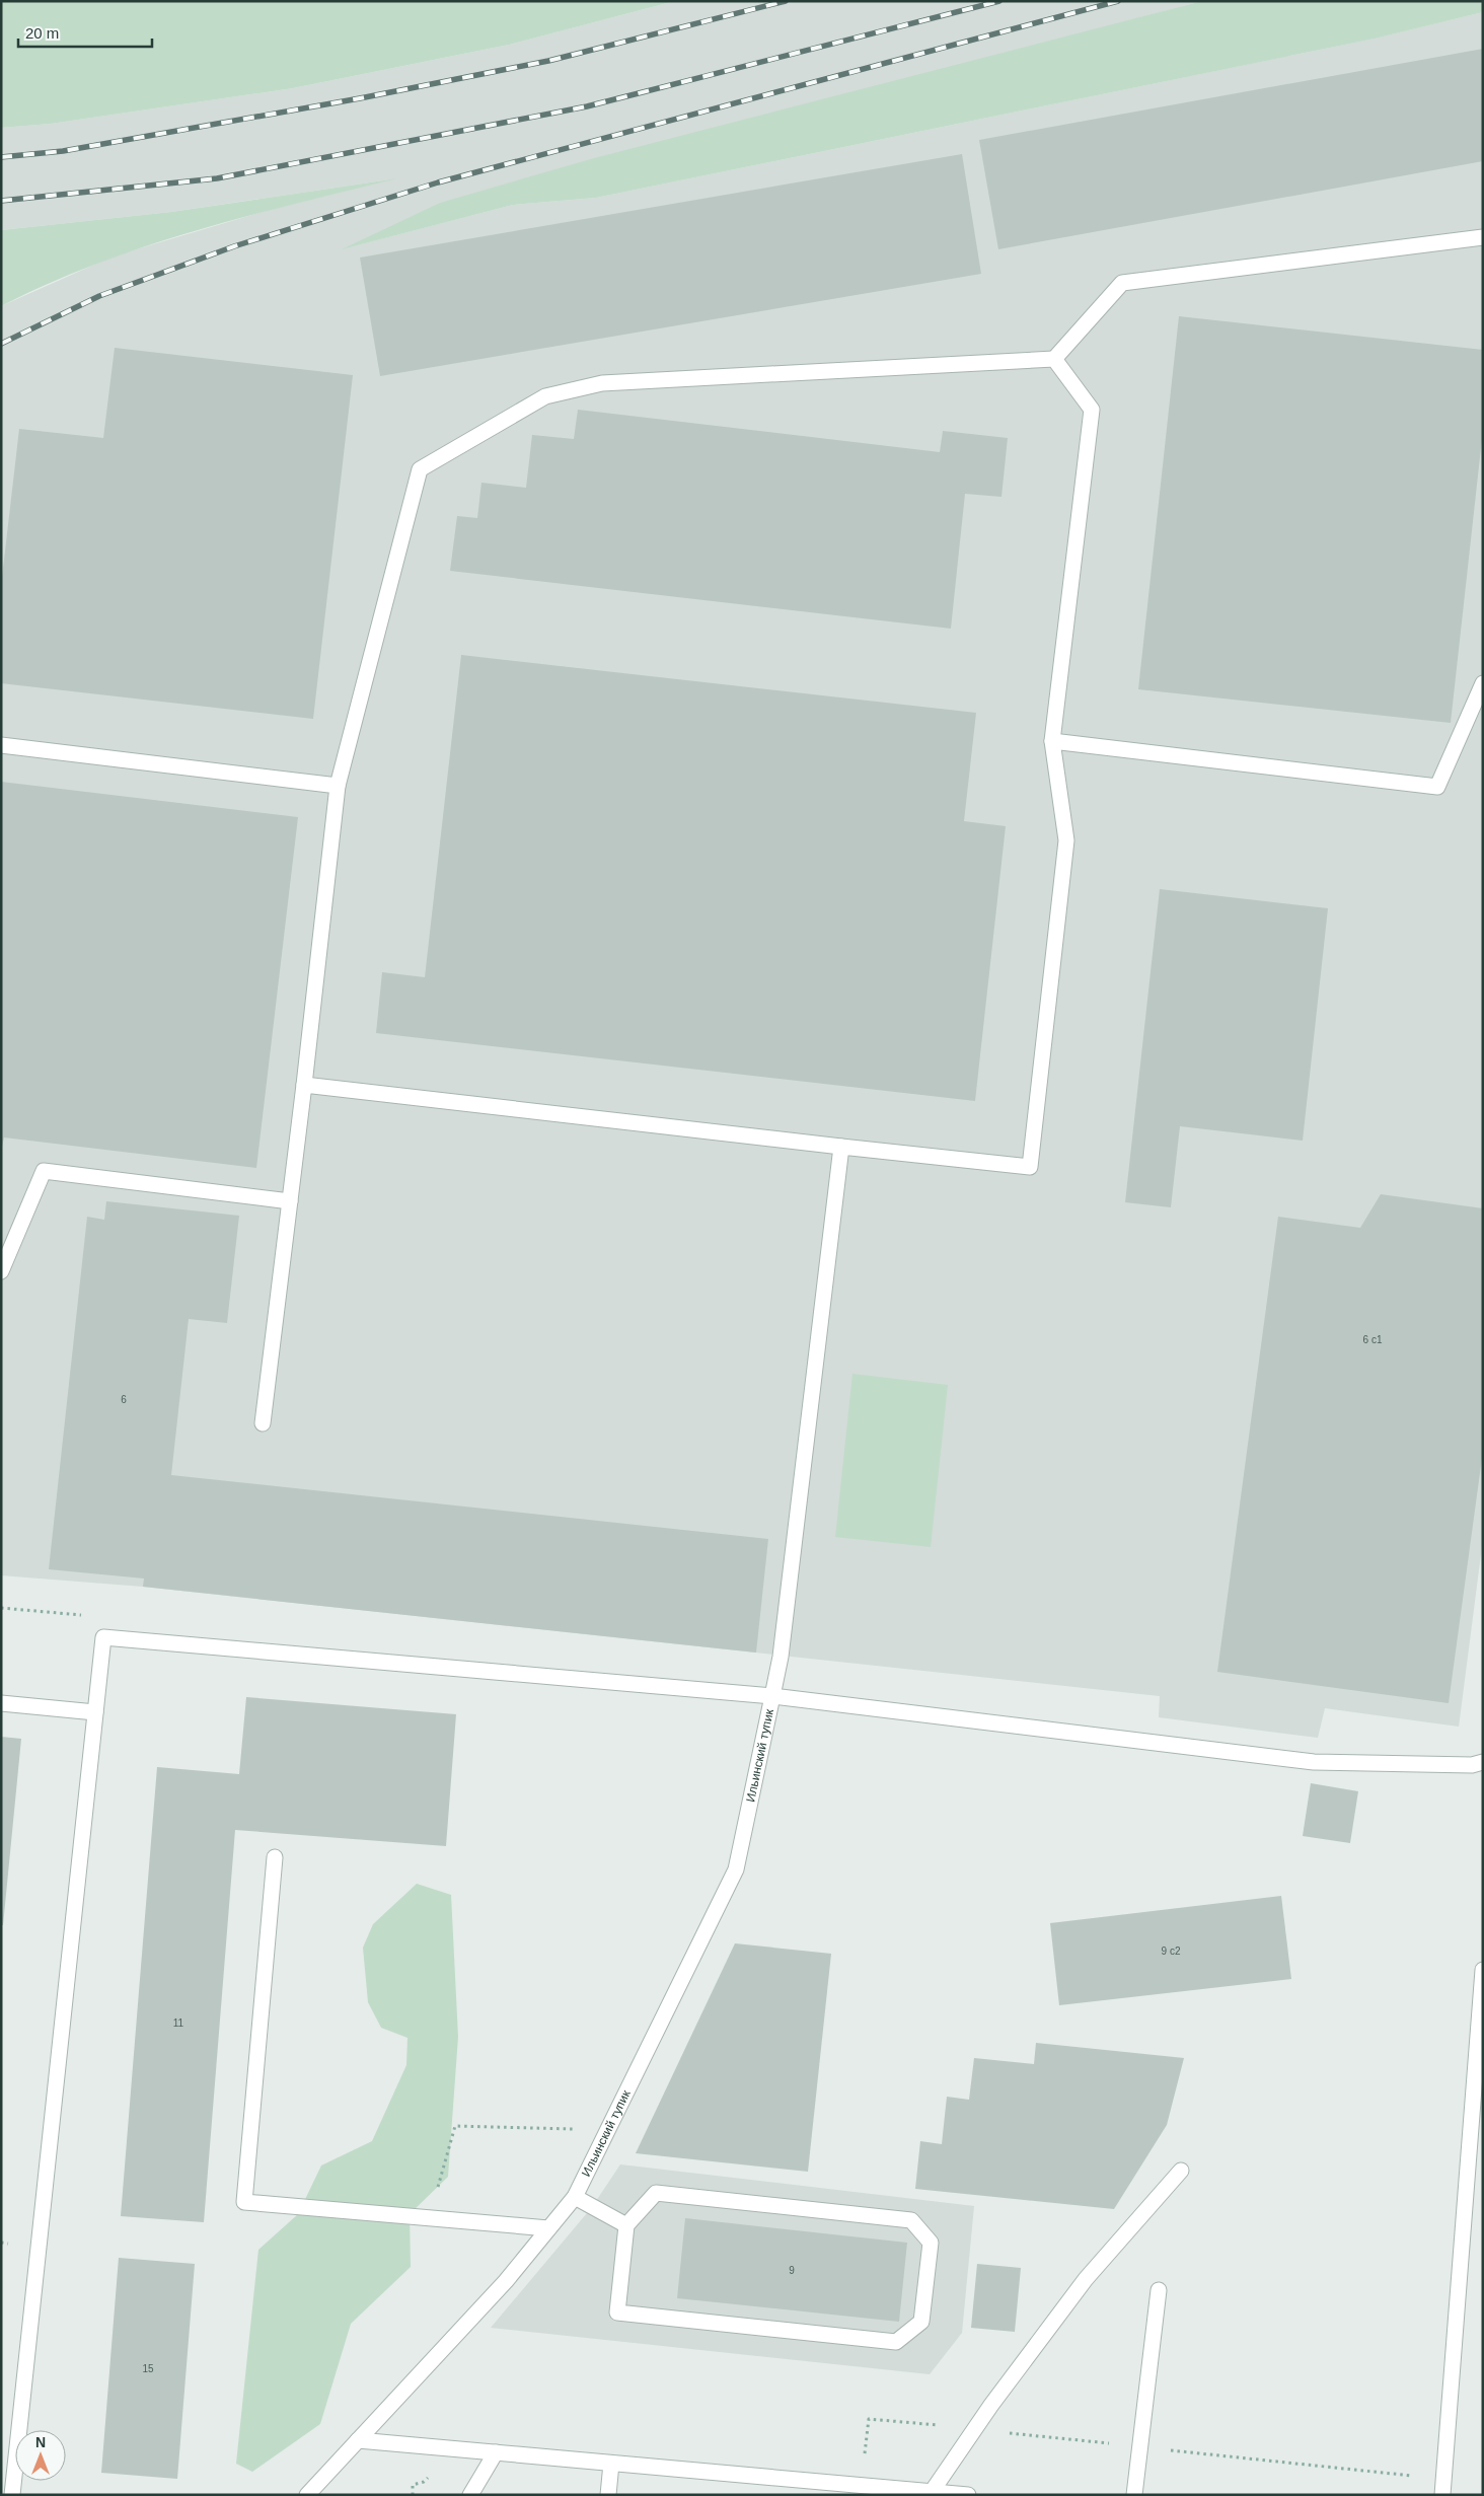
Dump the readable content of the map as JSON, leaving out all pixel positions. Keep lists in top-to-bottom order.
{
  "streets": {
    "street": ["Ильинский тупик"]
  },
  "house_numbers": [
    "6 с1",
    "6",
    "9 с2",
    "11",
    "9",
    "15"
  ],
  "scale_bar": "20 m",
  "north": "top"
}
